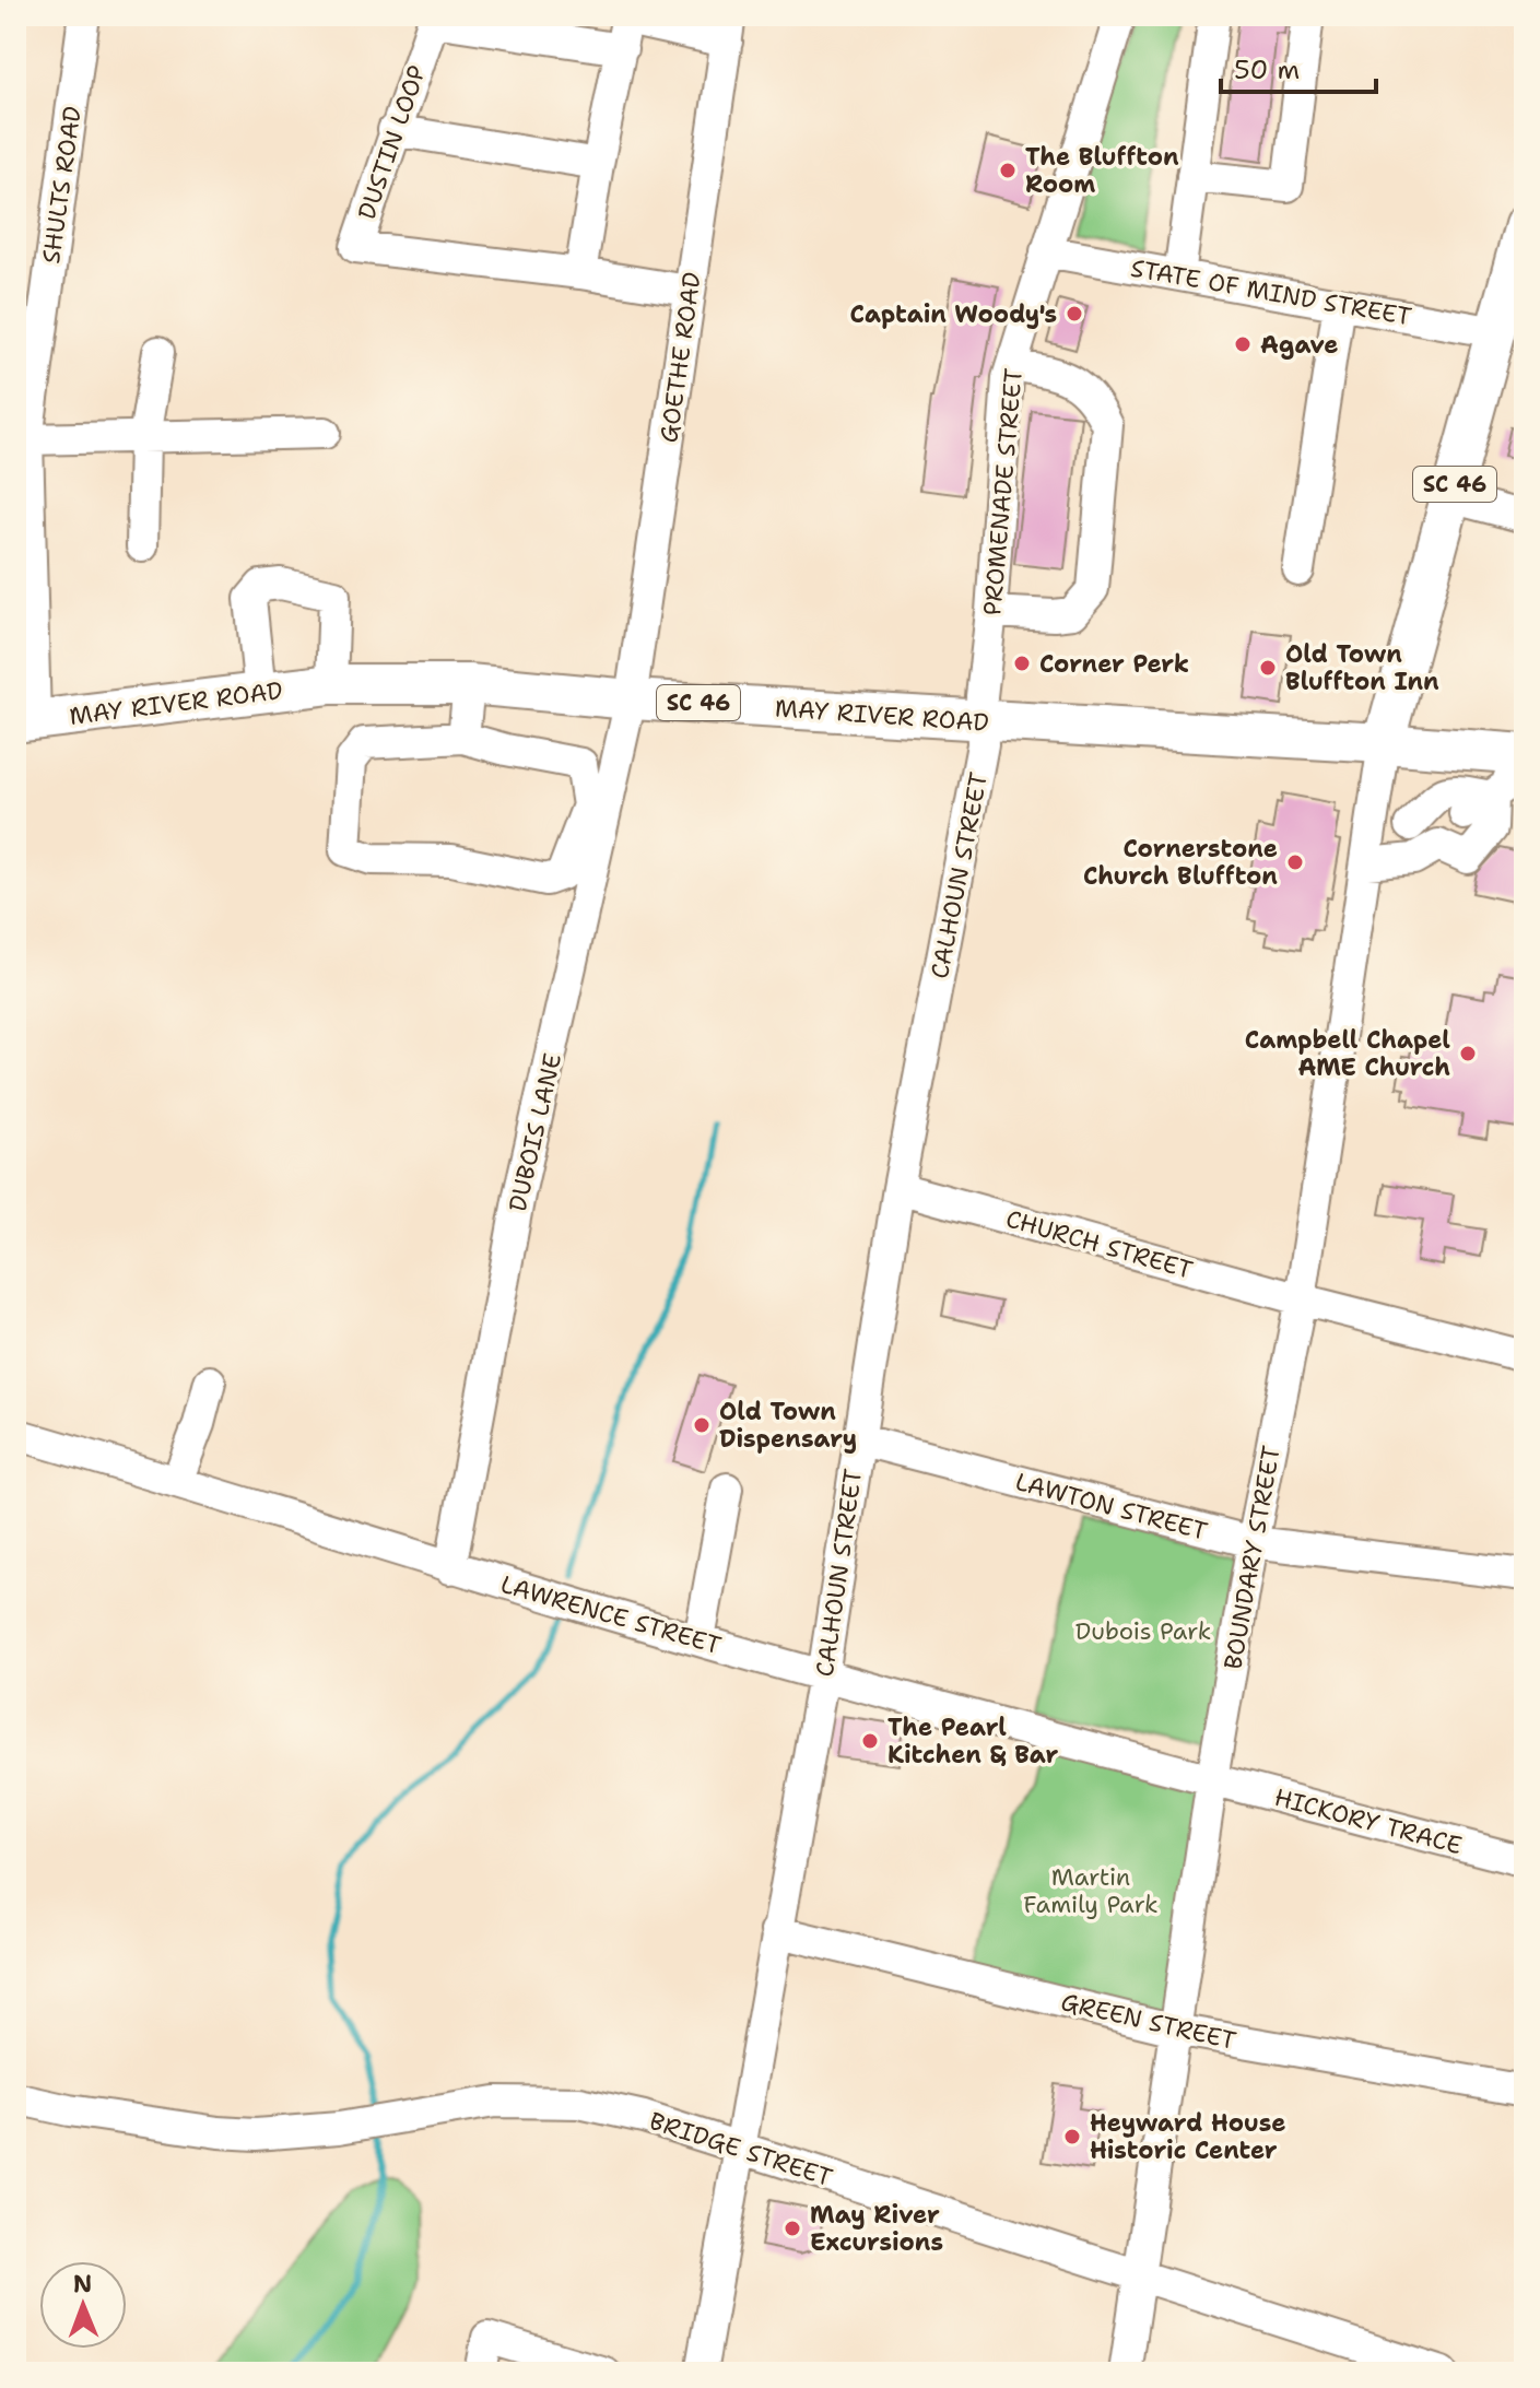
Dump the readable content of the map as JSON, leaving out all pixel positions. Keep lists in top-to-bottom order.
{
  "streets": {
    "main road": ["SC 46", "MAY RIVER ROAD"],
    "street": [
      "DUSTIN LOOP",
      "SHULTS ROAD",
      "STATE OF MIND STREET",
      "GOETHE ROAD",
      "PROMENADE STREET",
      "CALHOUN STREET",
      "DUBOIS LANE",
      "CHURCH STREET",
      "LAWTON STREET",
      "BOUNDARY STREET",
      "LAWRENCE STREET",
      "HICKORY TRACE",
      "GREEN STREET",
      "BRIDGE STREET"
    ]
  },
  "crossings": [
    ["DUSTIN LOOP", "GOETHE ROAD"],
    ["SHULTS ROAD", "MAY RIVER ROAD"],
    ["STATE OF MIND STREET", "SC 46"],
    ["STATE OF MIND STREET", "PROMENADE STREET"],
    ["GOETHE ROAD", "MAY RIVER ROAD"],
    ["GOETHE ROAD", "DUBOIS LANE"],
    ["SC 46", "MAY RIVER ROAD"],
    ["SC 46", "BOUNDARY STREET"],
    ["PROMENADE STREET", "MAY RIVER ROAD"],
    ["PROMENADE STREET", "CALHOUN STREET"],
    ["MAY RIVER ROAD", "CALHOUN STREET"],
    ["MAY RIVER ROAD", "DUBOIS LANE"],
    ["MAY RIVER ROAD", "BOUNDARY STREET"],
    ["CALHOUN STREET", "CHURCH STREET"],
    ["CALHOUN STREET", "LAWTON STREET"],
    ["CALHOUN STREET", "LAWRENCE STREET"],
    ["CALHOUN STREET", "GREEN STREET"],
    ["CALHOUN STREET", "BRIDGE STREET"],
    ["DUBOIS LANE", "LAWRENCE STREET"],
    ["CHURCH STREET", "BOUNDARY STREET"],
    ["LAWTON STREET", "BOUNDARY STREET"],
    ["BOUNDARY STREET", "LAWRENCE STREET"],
    ["BOUNDARY STREET", "HICKORY TRACE"],
    ["BOUNDARY STREET", "GREEN STREET"],
    ["BOUNDARY STREET", "BRIDGE STREET"],
    ["LAWRENCE STREET", "HICKORY TRACE"]
  ],
  "parks": ["Dubois Park", "Martin Family Park"],
  "places": [
    "The Bluffton Room",
    "Captain Woody's",
    "Agave",
    "Corner Perk",
    "Old Town Bluffton Inn",
    "Cornerstone Church Bluffton",
    "Campbell Chapel AME Church",
    "Old Town Dispensary",
    "The Pearl Kitchen & Bar",
    "Heyward House Historic Center",
    "May River Excursions"
  ],
  "scale_bar": "50 m",
  "north": "top"
}
